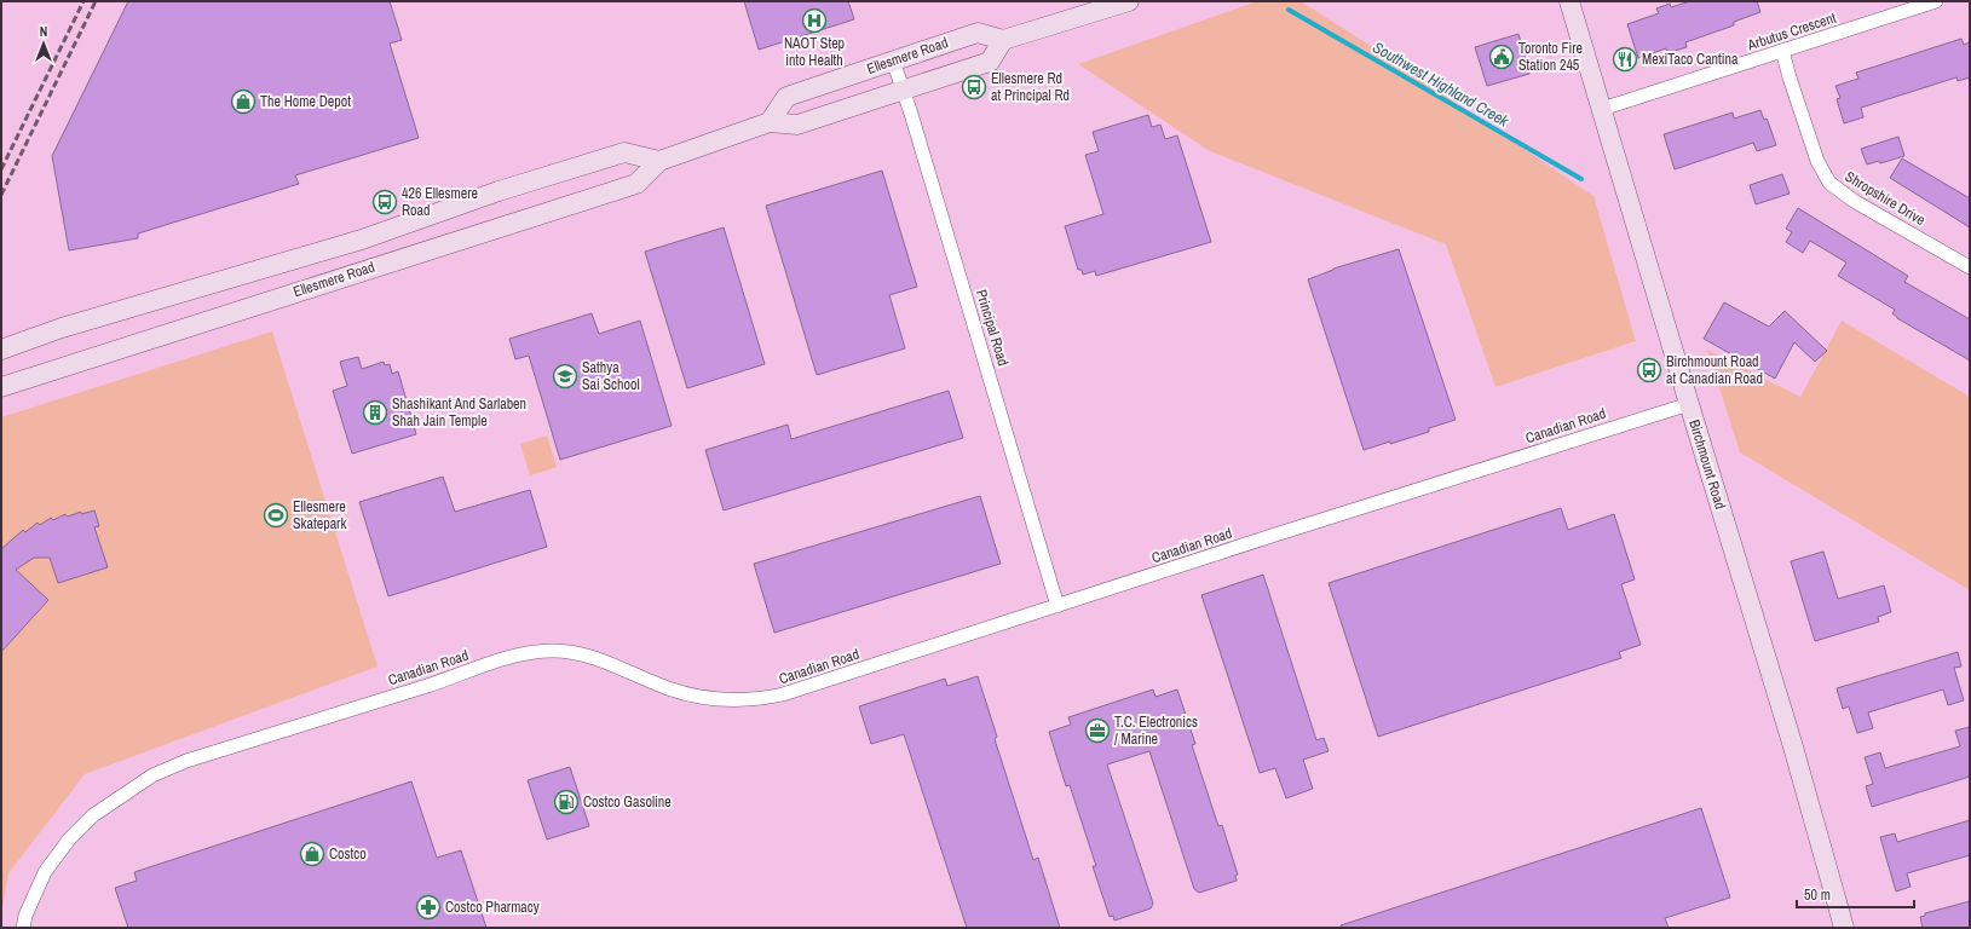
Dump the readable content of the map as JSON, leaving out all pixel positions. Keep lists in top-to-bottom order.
{
  "streets": {
    "main road": ["Ellesmere Road", "Birchmount Road"],
    "street": [
      "Arbutus Crescent",
      "Shropshire Drive",
      "Principal Road",
      "Canadian Road"
    ]
  },
  "crossings": [
    ["Arbutus Crescent", "Shropshire Drive"],
    ["Arbutus Crescent", "Birchmount Road"],
    ["Ellesmere Road", "Principal Road"],
    ["Principal Road", "Canadian Road"],
    ["Canadian Road", "Birchmount Road"]
  ],
  "water": ["Southwest Highland Creek"],
  "places": {
    "hospital": ["NAOT Step into Health"],
    "public building": ["Toronto Fire Station 245"],
    "restaurant": ["MexiTaco Cantina"],
    "bus stop": ["Ellesmere Rd at Principal Rd", "426 Ellesmere Road", "Birchmount Road at Canadian Road"],
    "shop": ["The Home Depot", "Costco"],
    "school or university": ["Sathya Sai School"],
    "building": ["Shashikant And Sarlaben Shah Jain Temple"],
    "sports": ["Ellesmere Skatepark"],
    "office": ["T.C. Electronics / Marine"],
    "fuel station": ["Costco Gasoline"],
    "pharmacy": ["Costco Pharmacy"]
  },
  "scale_bar": "50 m",
  "north": "top"
}
